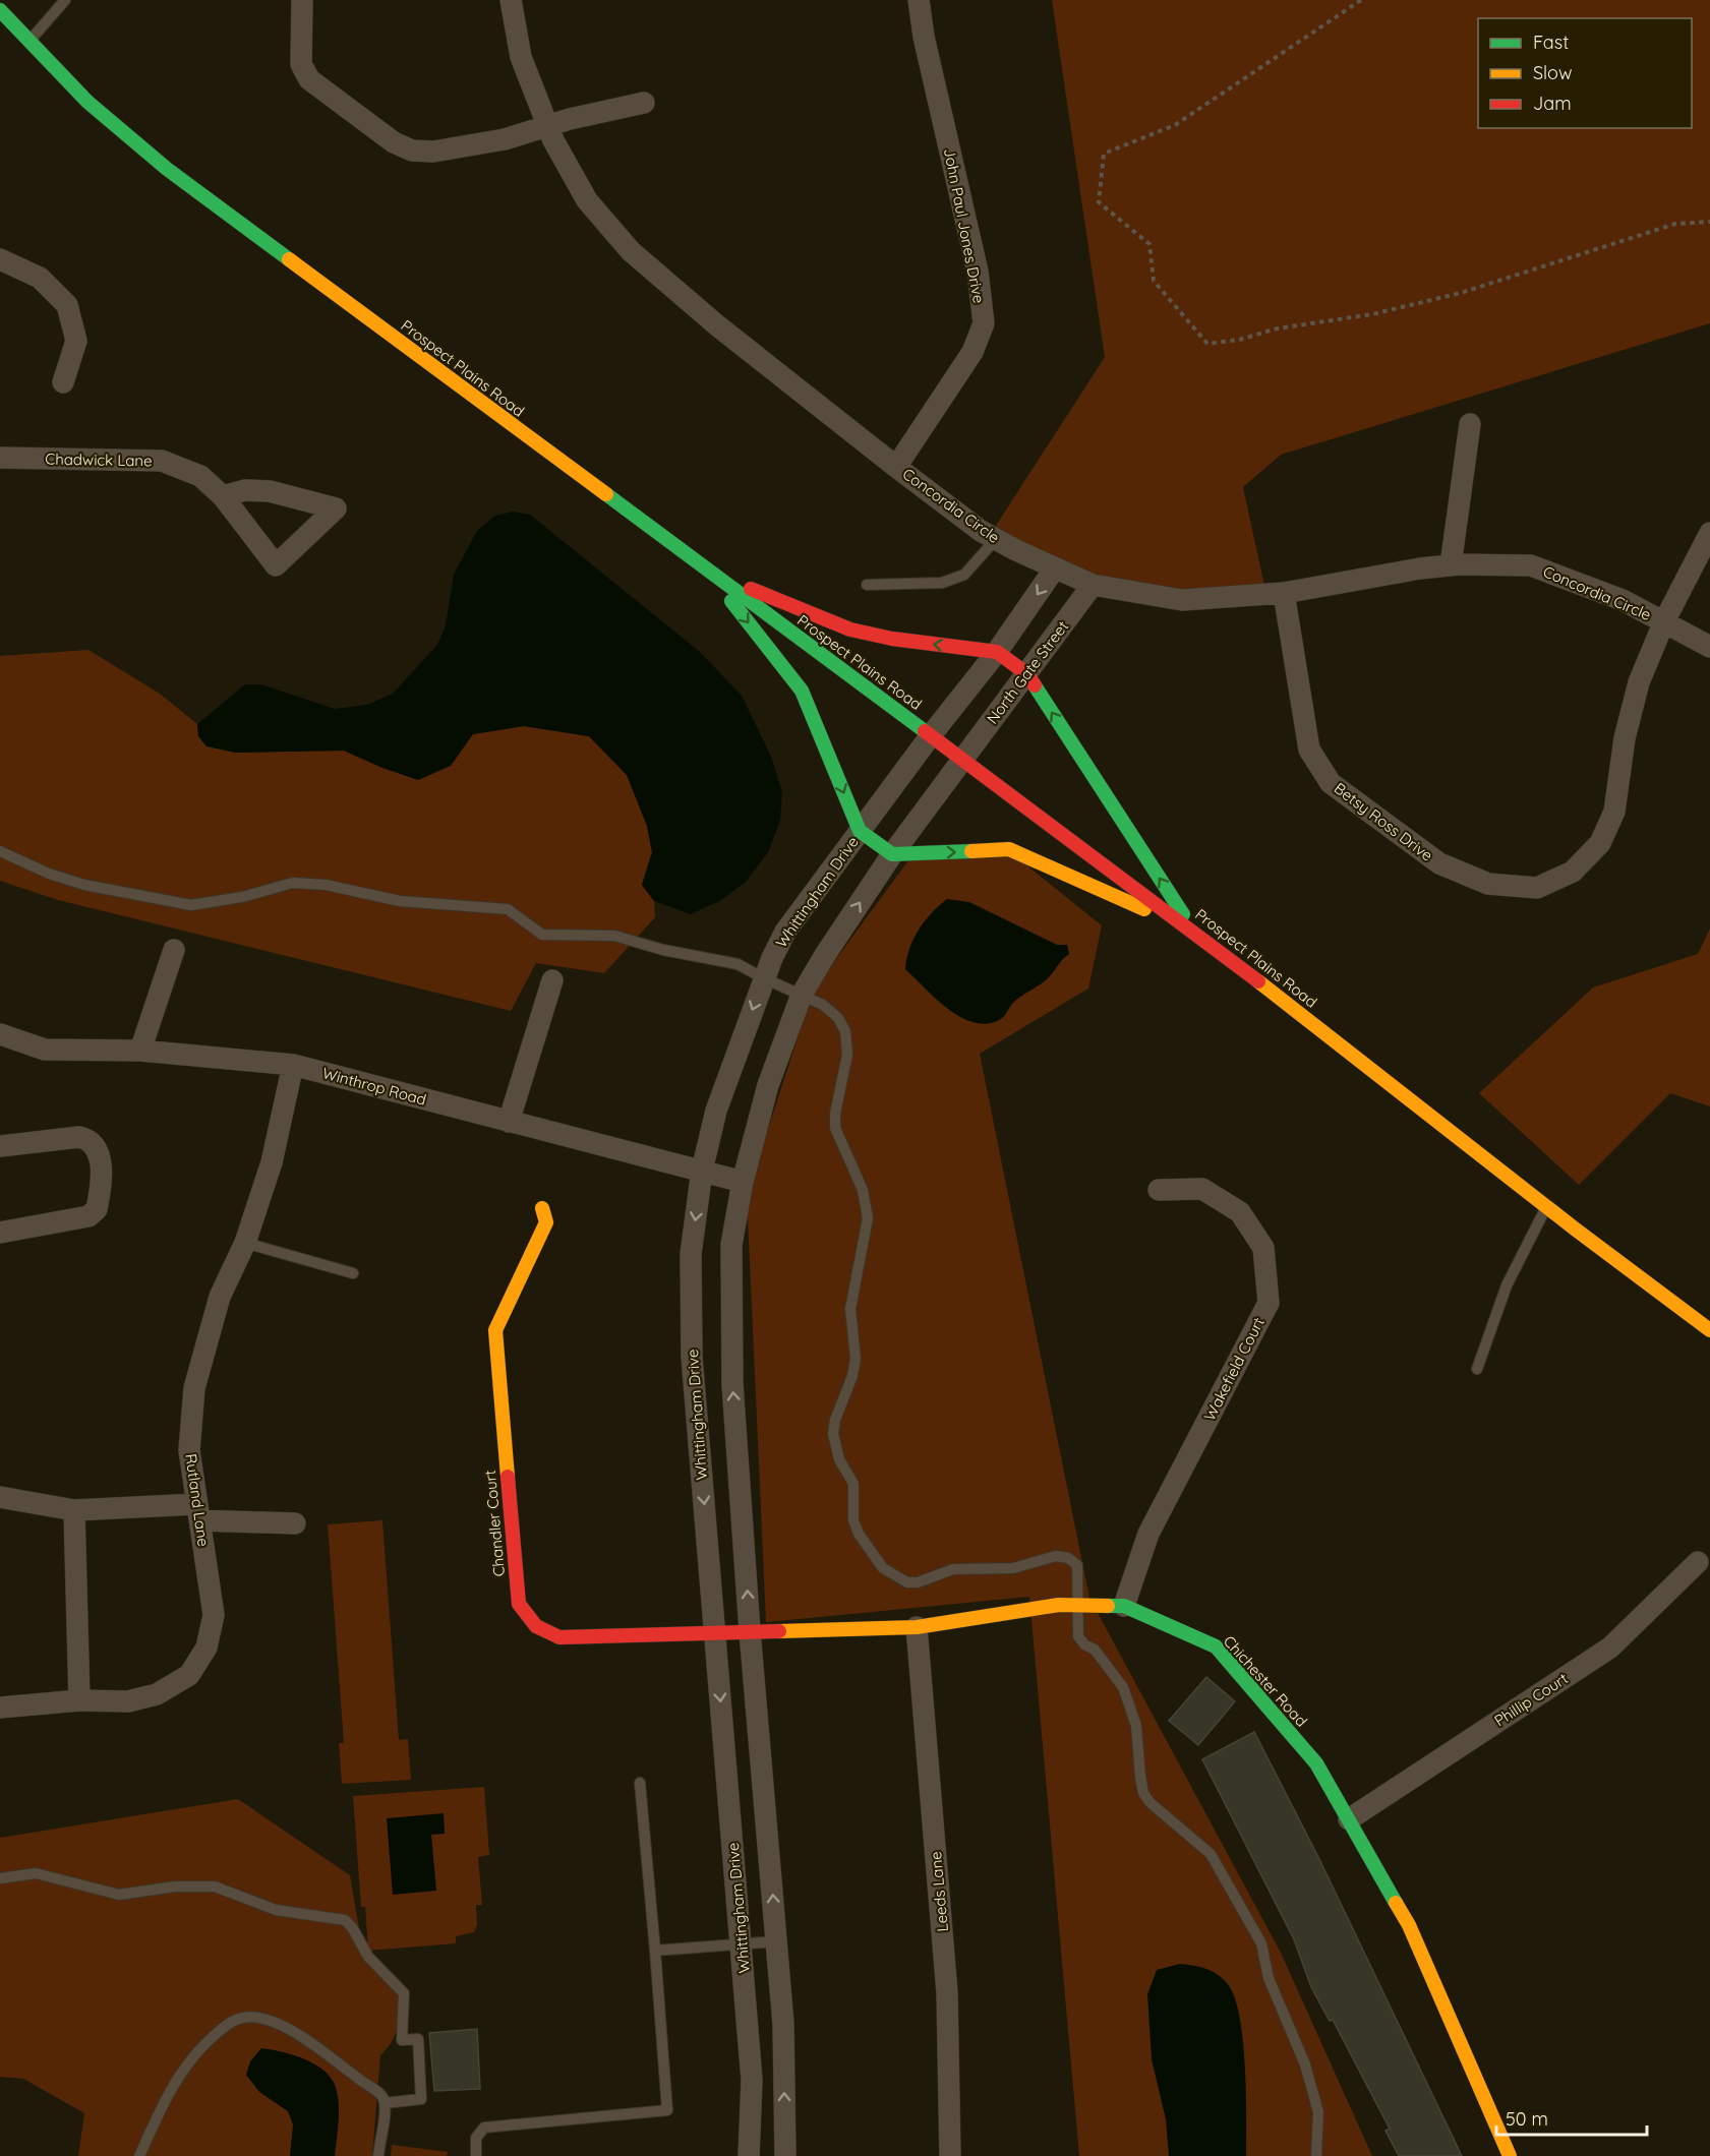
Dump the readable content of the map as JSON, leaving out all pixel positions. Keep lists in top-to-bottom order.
{
  "streets": {
    "street": [
      "John Paul Jones Drive",
      "Prospect Plains Road",
      "Chadwick Lane",
      "Concordia Circle",
      "North Gate Street",
      "Betsy Ross Drive",
      "Whittingham Drive",
      "Winthrop Road",
      "Wakefield Court",
      "Rutland Lane",
      "Chandler Court",
      "Chichester Road",
      "Phillip Court",
      "Leeds Lane"
    ]
  },
  "crossings": [
    ["John Paul Jones Drive", "Concordia Circle"],
    ["Prospect Plains Road", "North Gate Street"],
    ["Prospect Plains Road", "Whittingham Drive"],
    ["Concordia Circle", "North Gate Street"],
    ["Concordia Circle", "Betsy Ross Drive"],
    ["Whittingham Drive", "Winthrop Road"],
    ["Whittingham Drive", "Chandler Court"],
    ["Winthrop Road", "Rutland Lane"],
    ["Wakefield Court", "Chichester Road"],
    ["Chandler Court", "Chichester Road"],
    ["Chichester Road", "Phillip Court"],
    ["Chichester Road", "Leeds Lane"]
  ],
  "legend": ["Fast", "Slow", "Jam"],
  "scale_bar": "50 m"
}
